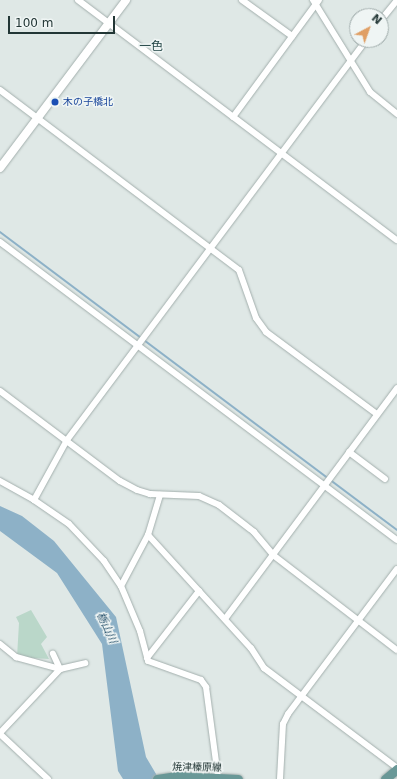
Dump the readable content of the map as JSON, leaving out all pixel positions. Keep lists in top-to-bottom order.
{
  "streets": {
    "main road": ["焼津榛原線"]
  },
  "districts": ["一色"],
  "water": ["栃山川"],
  "places": ["木の子橋北"],
  "scale_bar": "100 m",
  "north": "top right"
}
